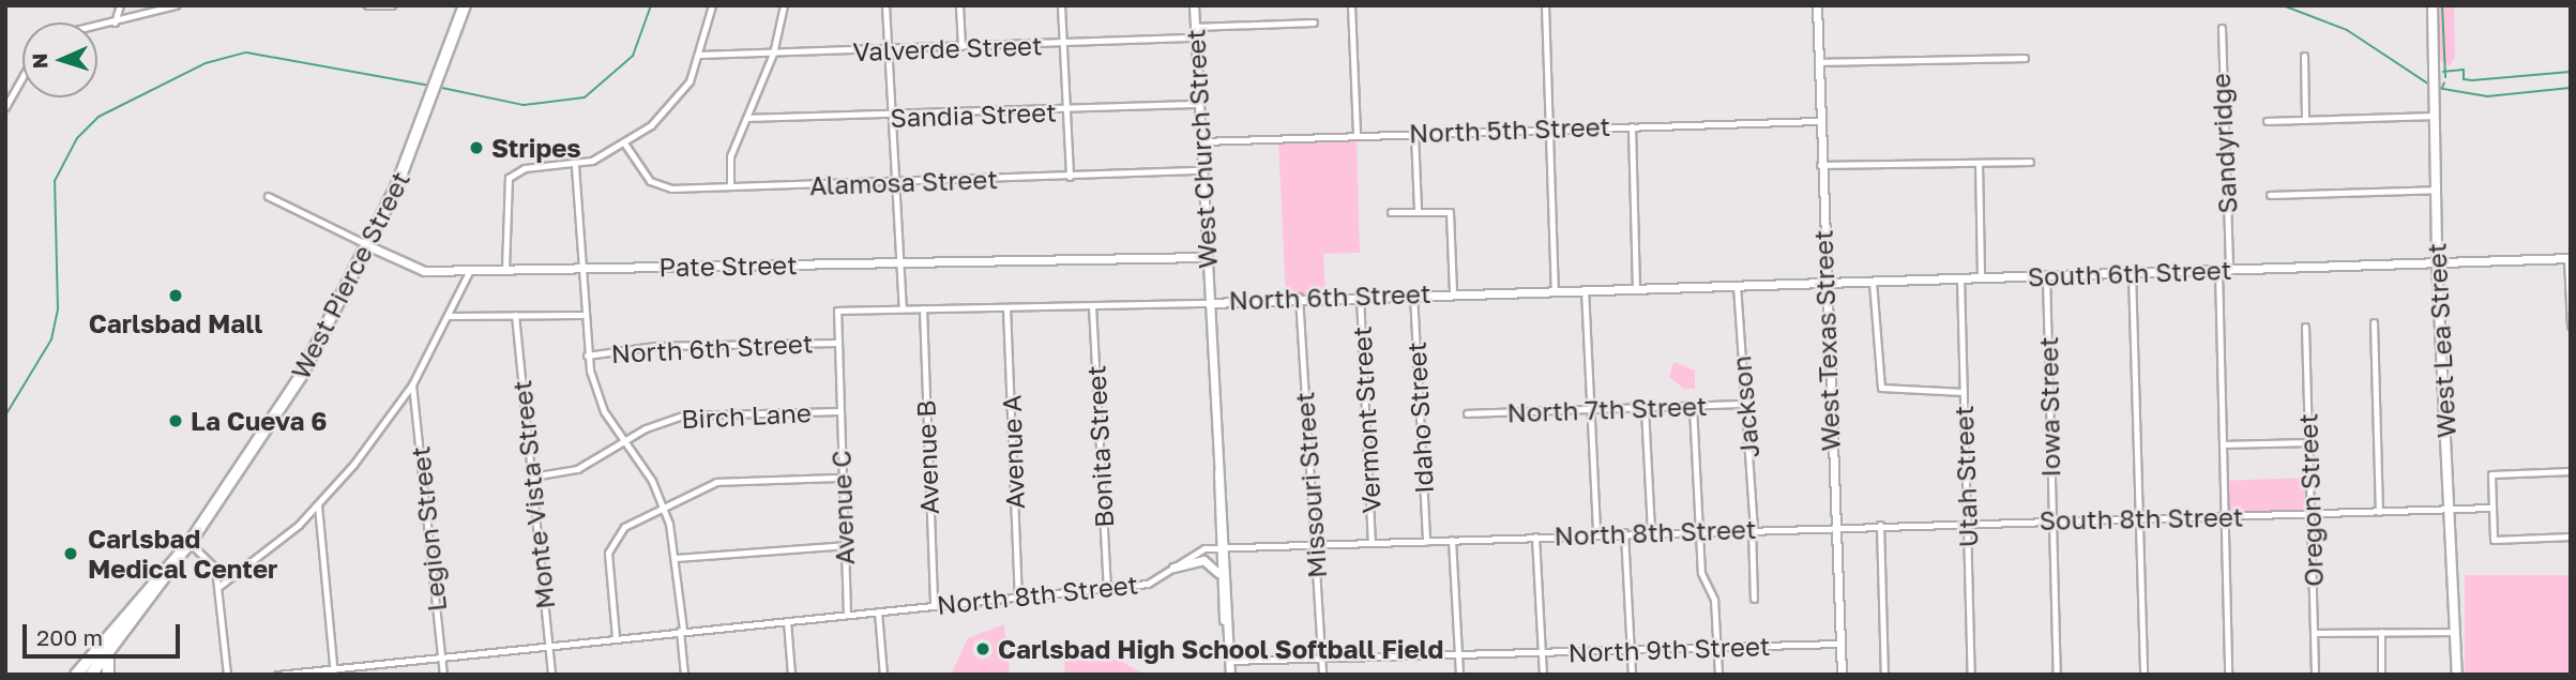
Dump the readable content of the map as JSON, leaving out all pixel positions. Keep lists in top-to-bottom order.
{
  "streets": {
    "highway": ["West Pierce Street"],
    "main road": ["West Lea Street"],
    "street": [
      "Valverde Street",
      "Sandia Street",
      "North 5th Street",
      "Sandyridge",
      "West Church Street",
      "Alamosa Street",
      "Pate Street",
      "South 6th Street",
      "North 6th Street",
      "West Texas Street",
      "Jackson",
      "Iowa Street",
      "North 7th Street",
      "Birch Lane",
      "Idaho Street",
      "Vermont Street",
      "Bonita Street",
      "Avenue A",
      "Avenue B",
      "Utah Street",
      "Missouri Street",
      "Monte Vista Street",
      "Oregon Street",
      "Avenue C",
      "South 8th Street",
      "Legion Street",
      "North 8th Street",
      "North 9th Street"
    ]
  },
  "crossings": [
    ["Valverde Street", "West Church Street"],
    ["Sandia Street", "West Church Street"],
    ["North 5th Street", "West Church Street"],
    ["North 5th Street", "West Texas Street"],
    ["Sandyridge", "South 6th Street"],
    ["West Church Street", "Alamosa Street"],
    ["West Church Street", "Pate Street"],
    ["West Church Street", "North 6th Street"],
    ["West Church Street", "North 8th Street"],
    ["West Church Street", "North 9th Street"],
    ["Pate Street", "West Pierce Street"],
    ["South 6th Street", "North 6th Street"],
    ["South 6th Street", "West Texas Street"],
    ["South 6th Street", "West Lea Street"],
    ["South 6th Street", "Iowa Street"],
    ["South 6th Street", "Utah Street"],
    ["North 6th Street", "West Texas Street"],
    ["North 6th Street", "Jackson"],
    ["North 6th Street", "Idaho Street"],
    ["North 6th Street", "Vermont Street"],
    ["North 6th Street", "Bonita Street"],
    ["North 6th Street", "Avenue A"],
    ["North 6th Street", "Avenue B"],
    ["North 6th Street", "Missouri Street"],
    ["North 6th Street", "Monte Vista Street"],
    ["North 6th Street", "Avenue C"],
    ["West Texas Street", "South 8th Street"],
    ["West Texas Street", "North 8th Street"],
    ["West Texas Street", "North 9th Street"],
    ["West Lea Street", "South 8th Street"],
    ["Jackson", "North 7th Street"],
    ["Jackson", "North 8th Street"],
    ["Iowa Street", "South 8th Street"],
    ["Birch Lane", "Monte Vista Street"],
    ["Birch Lane", "Avenue C"],
    ["Idaho Street", "North 8th Street"],
    ["Vermont Street", "North 8th Street"],
    ["Bonita Street", "North 8th Street"],
    ["Avenue A", "North 8th Street"],
    ["Avenue B", "North 8th Street"],
    ["Utah Street", "South 8th Street"],
    ["Missouri Street", "North 8th Street"],
    ["Missouri Street", "North 9th Street"],
    ["Monte Vista Street", "North 8th Street"],
    ["Oregon Street", "South 8th Street"],
    ["Avenue C", "North 8th Street"],
    ["South 8th Street", "North 8th Street"],
    ["Legion Street", "North 8th Street"]
  ],
  "places": [
    "Stripes",
    "Carlsbad Mall",
    "La Cueva 6",
    "Carlsbad Medical Center",
    "Carlsbad High School Softball Field"
  ],
  "scale_bar": "200 m",
  "north": "left"
}
